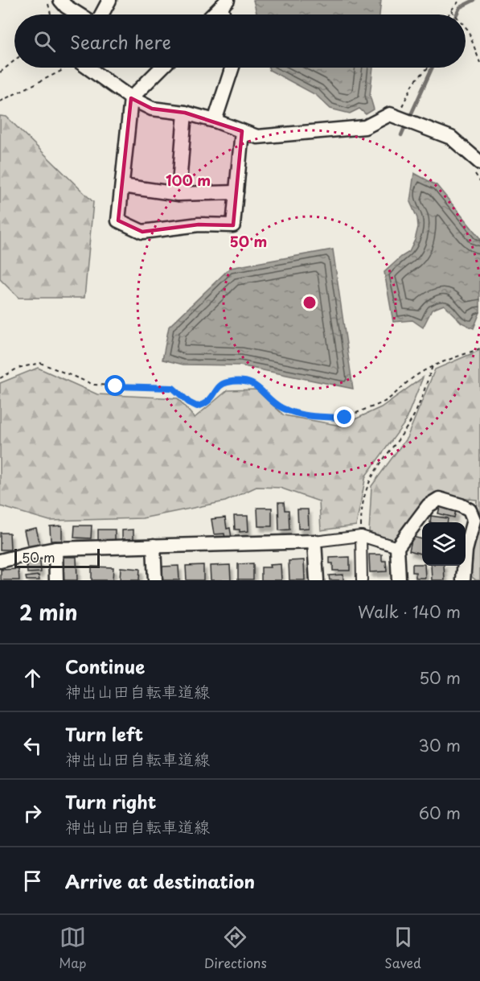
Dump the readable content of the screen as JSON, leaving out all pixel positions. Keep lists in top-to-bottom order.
{
  "scale_bar": "50 m",
  "page": {
    "search": "Search here",
    "scale": "50 m",
    "heading": ["2 min", "Walk · 140 m"],
    "list": [
      ["Continue", "神出山田自転車道線", "50 m"],
      ["Turn left", "神出山田自転車道線", "30 m"],
      ["Turn right", "神出山田自転車道線", "60 m"],
      "Arrive at destination"
    ],
    "nav": ["Map", "Directions", "Saved"]
  },
  "rings": ["100 m", "50 m"]
}
